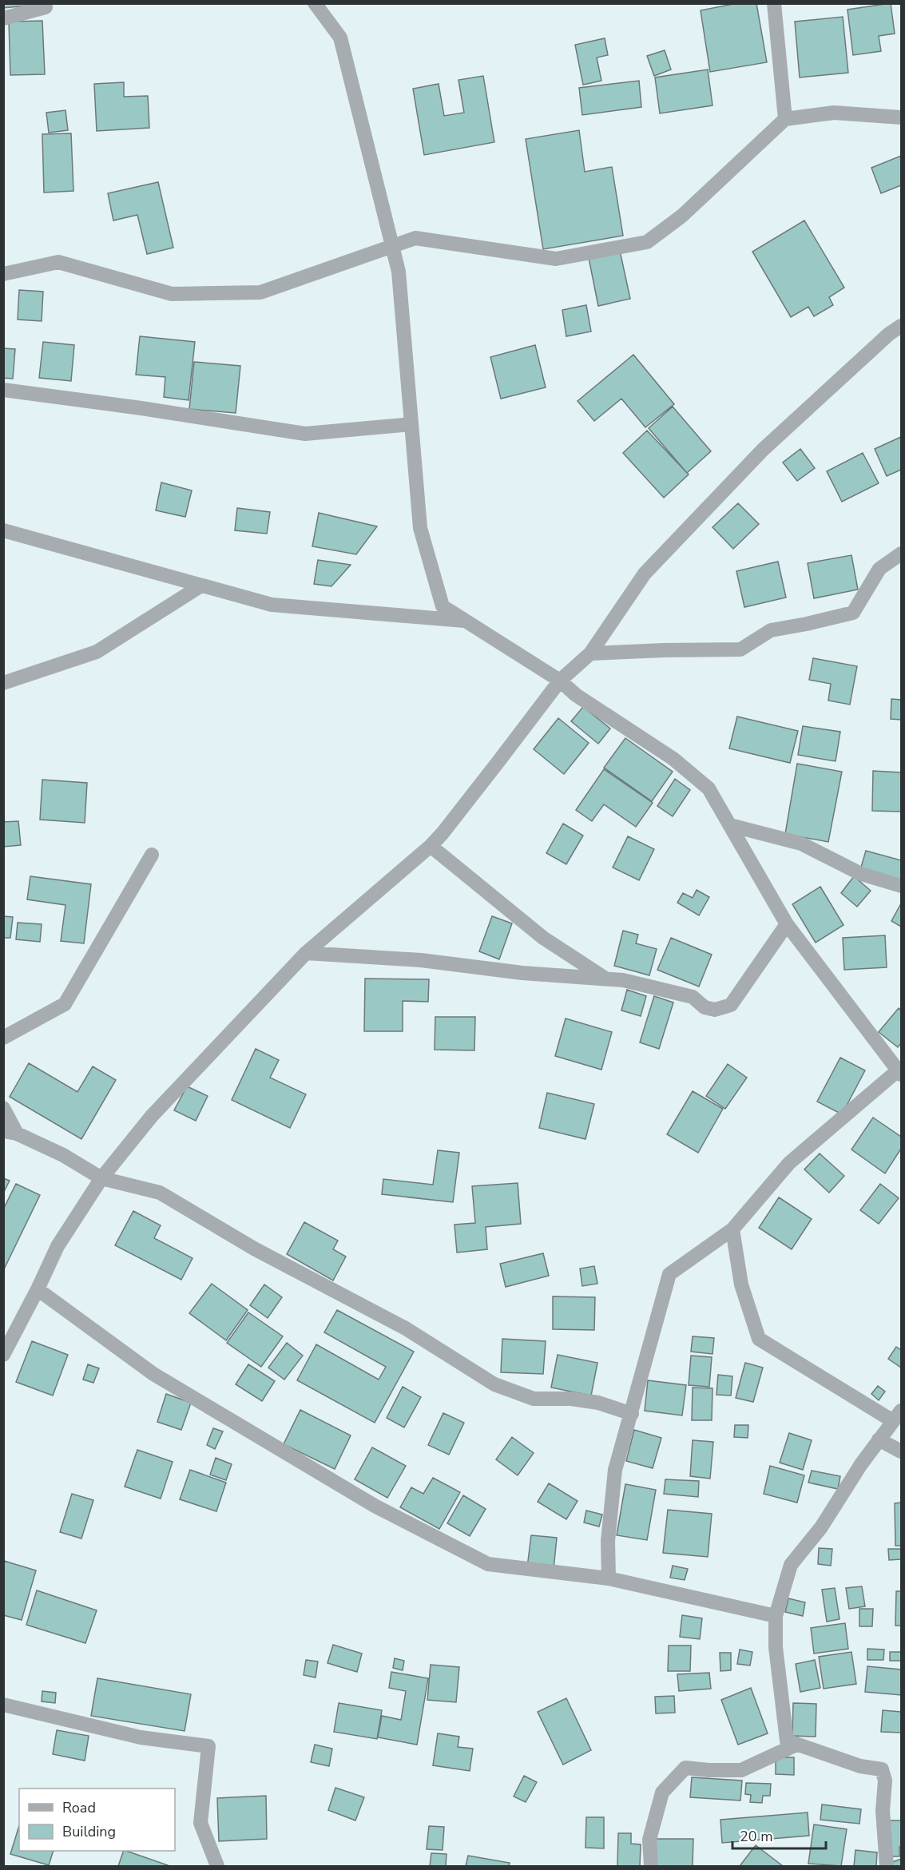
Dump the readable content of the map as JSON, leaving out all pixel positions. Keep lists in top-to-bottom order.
{
  "legend": ["Road", "Building"],
  "scale_bar": "20 m"
}
